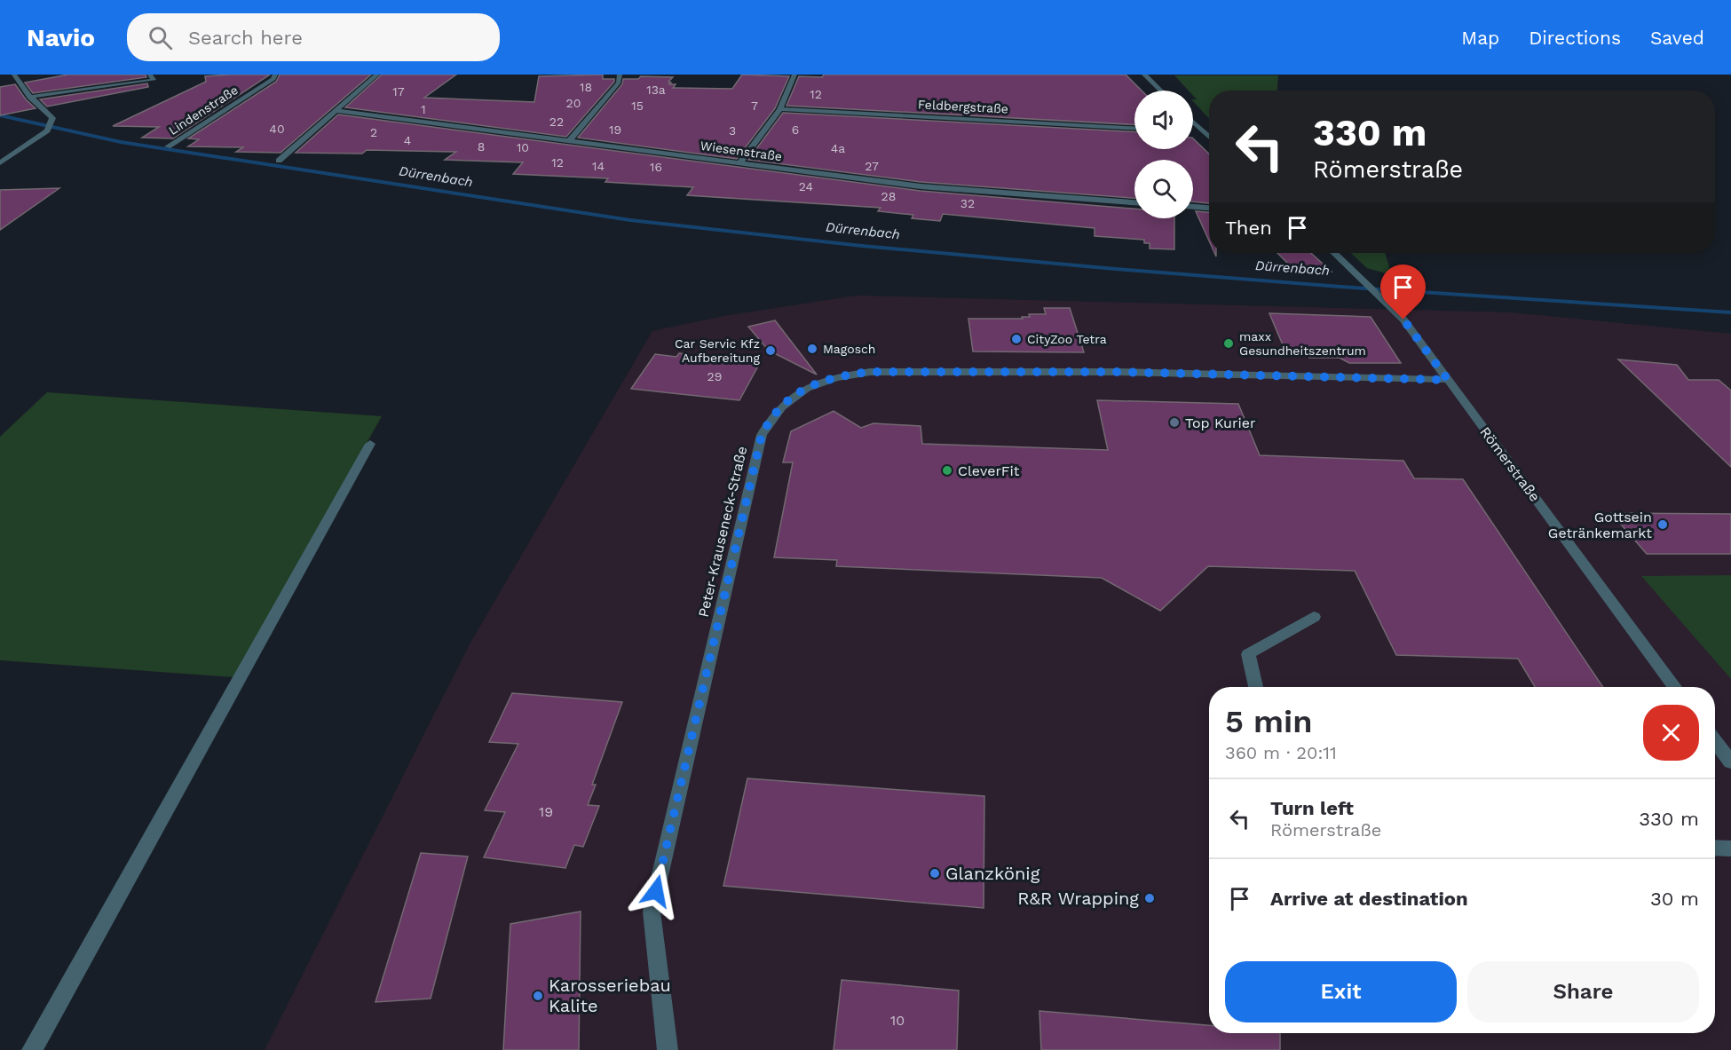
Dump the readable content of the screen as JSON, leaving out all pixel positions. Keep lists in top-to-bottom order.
{
  "streets": {
    "street": [
      "Feldbergstraße",
      "Lindenstraße",
      "Wiesenstraße",
      "Römerstraße",
      "Peter-Krauseneck-Straße"
    ]
  },
  "crossings": [
    ["Römerstraße", "Peter-Krauseneck-Straße"]
  ],
  "water": ["Dürrenbach"],
  "places": [
    "CityZoo Tetra",
    "maxx Gesundheitszentrum",
    "Magosch",
    "Car Servic Kfz Aufbereitung",
    "Top Kurier",
    "CleverFit",
    "Gottsein Getränkemarkt",
    "Glanzkönig",
    "R&R Wrapping",
    "Karosseriebau Kalite"
  ],
  "house_numbers": [
    "18",
    "13a",
    "17",
    "12",
    "20",
    "15",
    "7",
    "1",
    "22",
    "40",
    "19",
    "6",
    "3",
    "2",
    "4",
    "8",
    "10",
    "4a",
    "12",
    "14",
    "27",
    "16",
    "24",
    "28",
    "32",
    "29",
    "19",
    "10"
  ],
  "page": {
    "header": "Navio",
    "search": "Search here",
    "nav": ["Map", "Directions", "Saved"],
    "turn": ["330 m", "Römerstraße"],
    "then": "Then",
    "heading": ["5 min", "360 m · 20:11"],
    "list": [
      {
        "name": "Turn left",
        "note": "Römerstraße",
        "value": "330 m"
      },
      {
        "name": "Arrive at destination",
        "value": "30 m"
      }
    ],
    "buttons": ["Exit", "Share"]
  }
}
